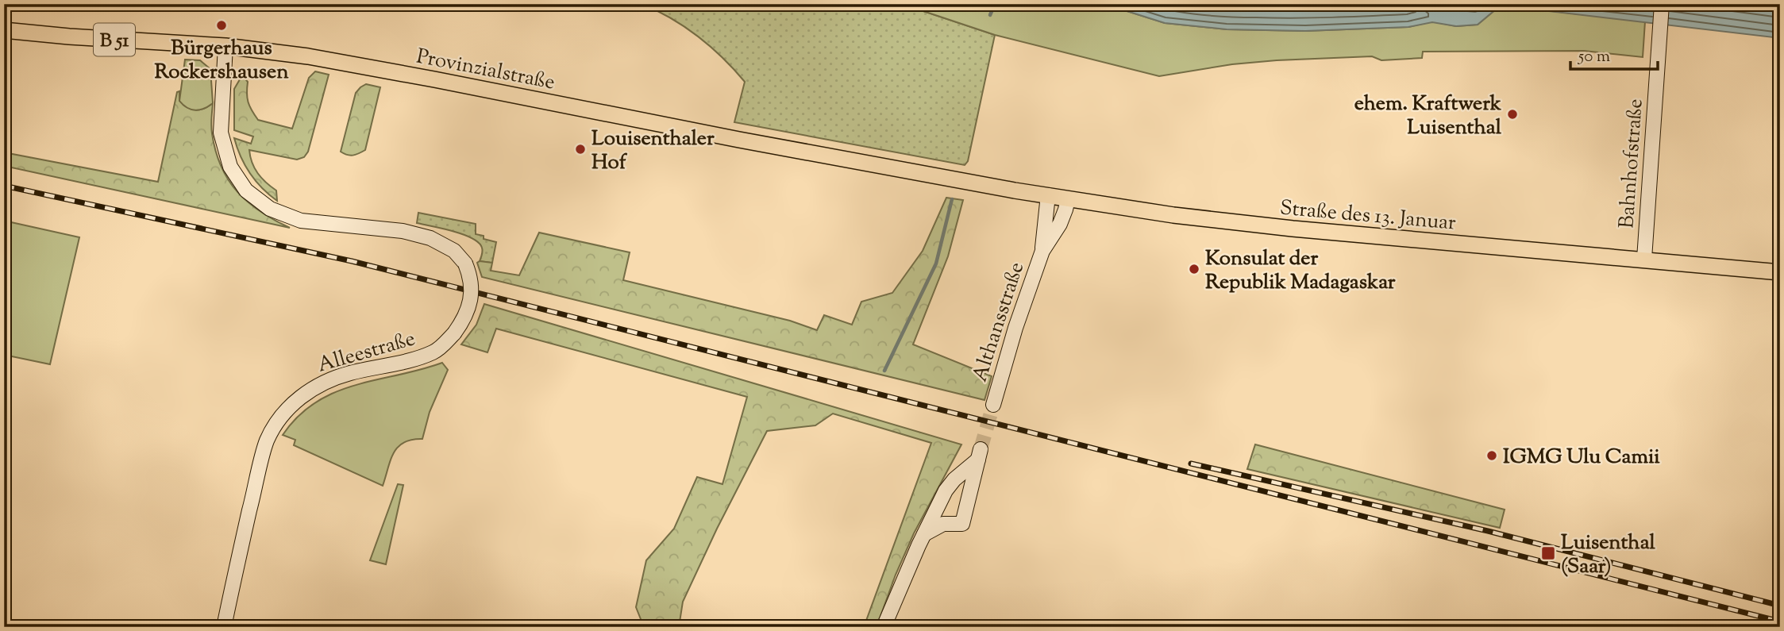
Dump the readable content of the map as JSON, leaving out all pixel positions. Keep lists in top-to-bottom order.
{
  "streets": {
    "main road": ["B 51", "Provinzialstraße", "Straße des 13. Januar"],
    "street": ["Bahnhofstraße", "Althansstraße", "Alleestraße"]
  },
  "crossings": [
    ["Provinzialstraße", "Straße des 13. Januar"],
    ["Provinzialstraße", "Alleestraße"],
    ["Bahnhofstraße", "Straße des 13. Januar"],
    ["Straße des 13. Januar", "Althansstraße"]
  ],
  "places": {
    "other": [
      "Bürgerhaus Rockershausen",
      "ehem. Kraftwerk Luisenthal",
      "Louisenthaler Hof",
      "Konsulat der Republik Madagaskar",
      "IGMG Ulu Camii"
    ],
    "transit": ["Luisenthal (Saar)"]
  },
  "scale_bar": "50 m"
}
